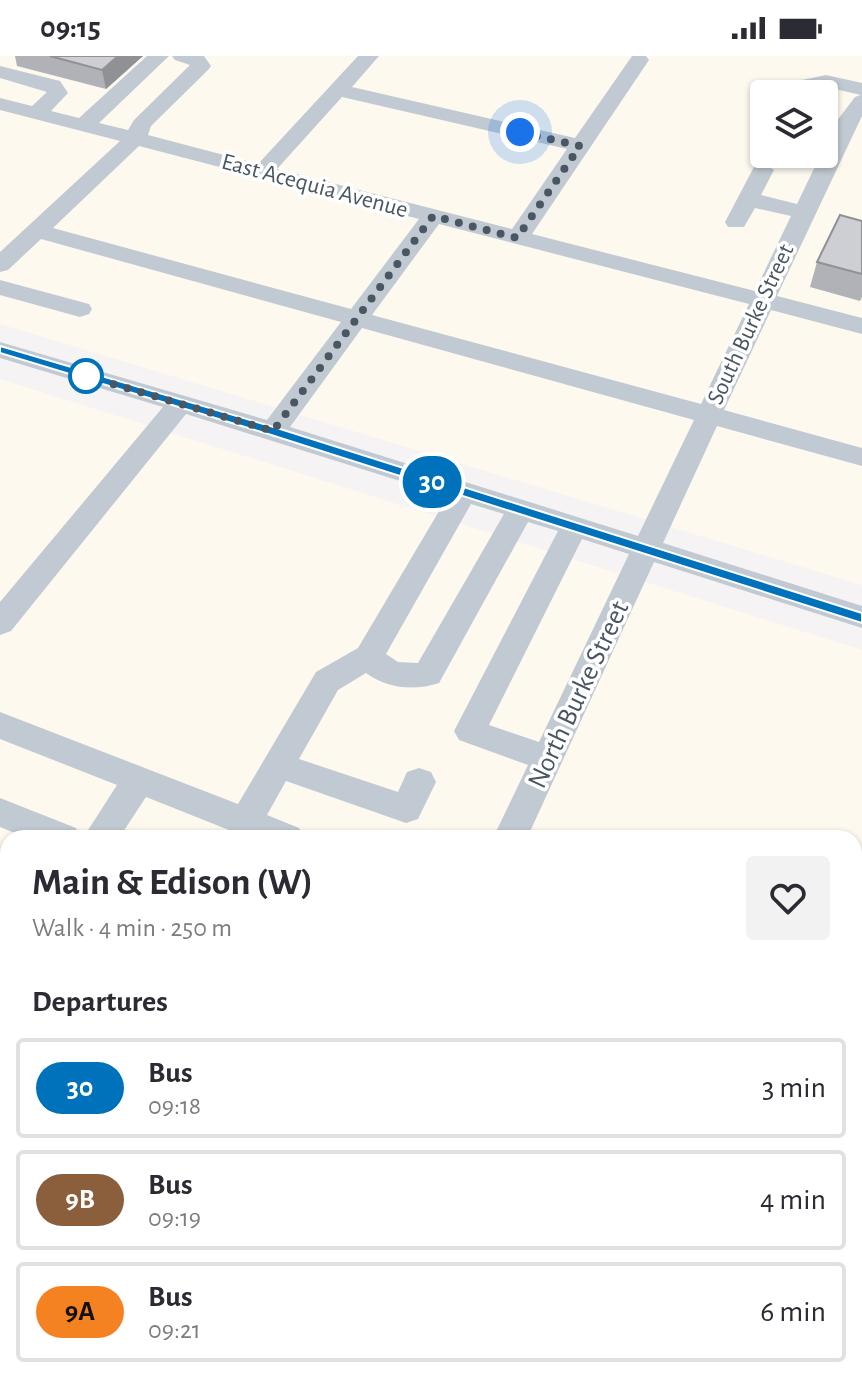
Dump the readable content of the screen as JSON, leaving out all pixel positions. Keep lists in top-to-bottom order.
{
  "streets": {
    "street": ["East Acequia Avenue", "South Burke Street", "North Burke Street"]
  },
  "crossings": [
    ["East Acequia Avenue", "South Burke Street"],
    ["South Burke Street", "North Burke Street"]
  ],
  "lines": ["bus line 30"],
  "page": {
    "status": "09:15",
    "on_map": "30",
    "heading": [
      ["Main & Edison (W)", "Walk · 4 min · 250 m"],
      "Departures"
    ],
    "list": [
      {
        "mark": "30",
        "name": "Bus",
        "note": "09:18",
        "value": "3 min"
      },
      {
        "mark": "9B",
        "name": "Bus",
        "note": "09:19",
        "value": "4 min"
      },
      {
        "mark": "9A",
        "name": "Bus",
        "note": "09:21",
        "value": "6 min"
      }
    ]
  }
}
